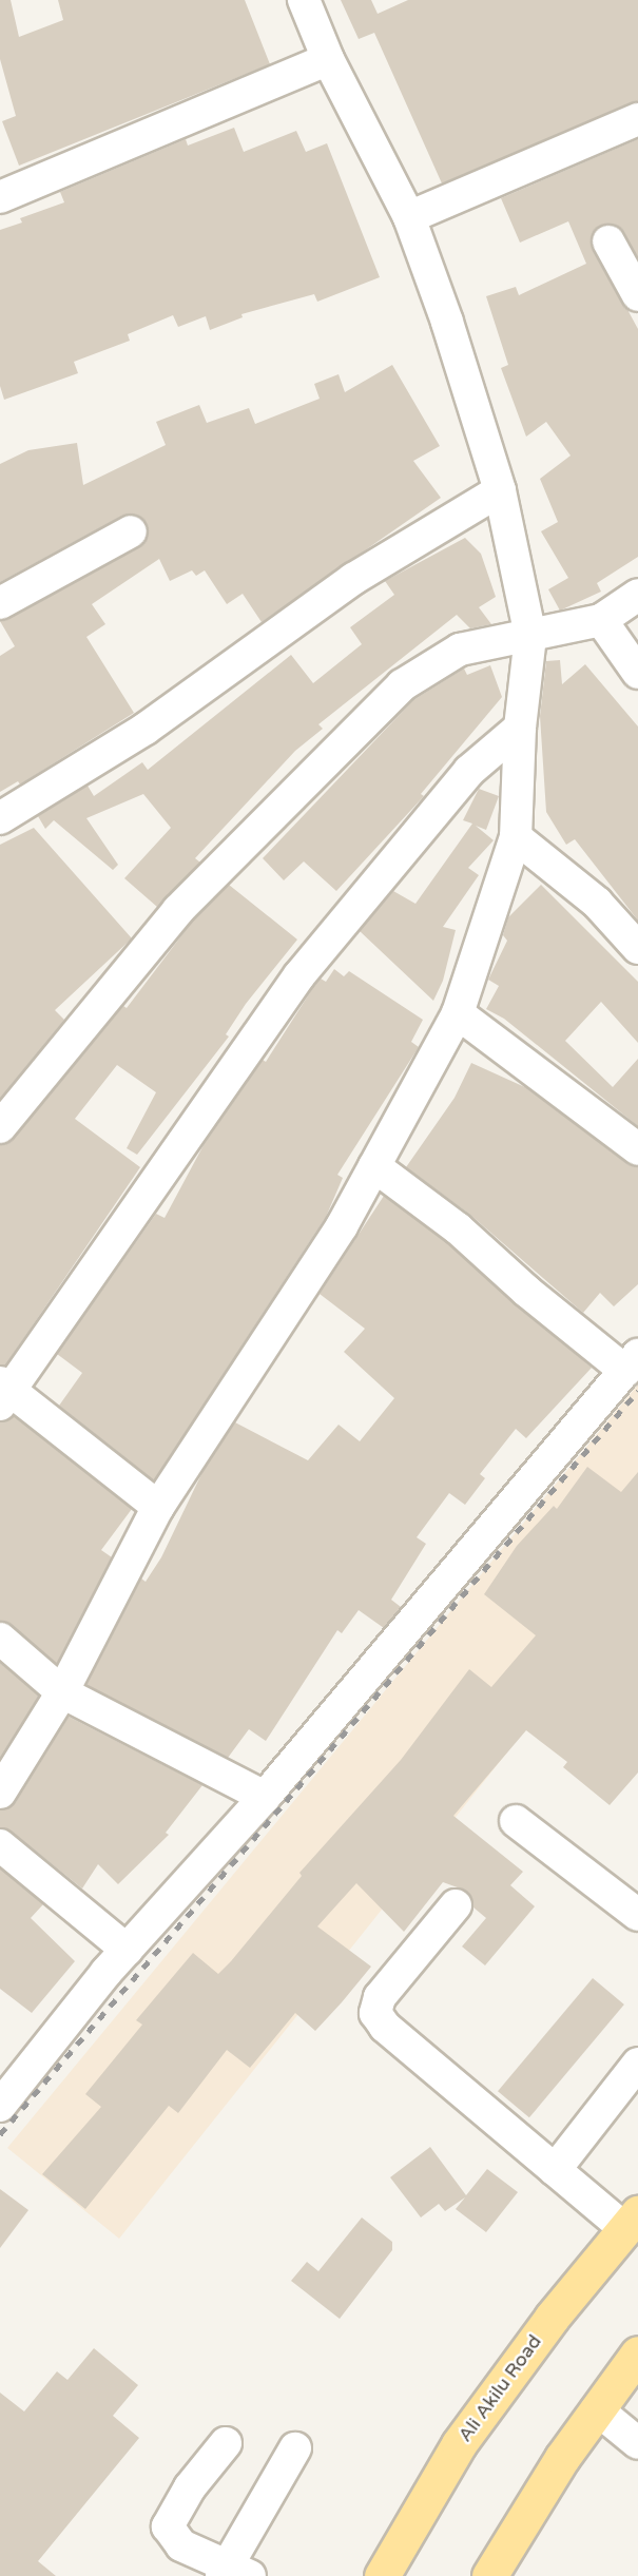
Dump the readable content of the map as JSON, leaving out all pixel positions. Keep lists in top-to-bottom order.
{
  "streets": {
    "main road": ["Ali Akilu Road"]
  }
}
